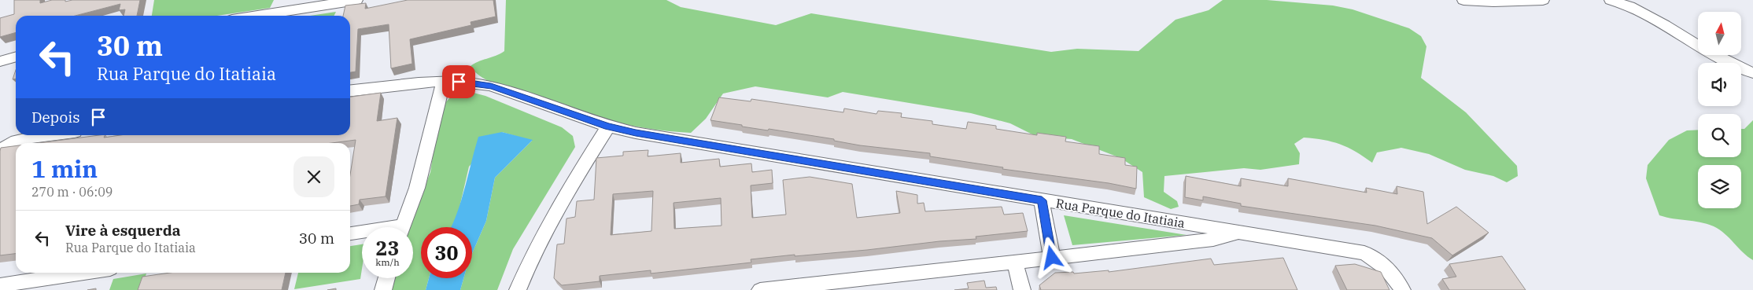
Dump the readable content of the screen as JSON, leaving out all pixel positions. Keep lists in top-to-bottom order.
{
  "streets": {
    "street": ["Rua Parque do Itatiaia"]
  },
  "north": "top",
  "page": {
    "turn": ["30 m", "Rua Parque do Itatiaia"],
    "then": "Depois",
    "heading": ["1 min", "270 m · 06:09"],
    "list": [
      {
        "name": "Vire à esquerda",
        "note": "Rua Parque do Itatiaia",
        "value": "30 m"
      }
    ],
    "speed": "23 km/h",
    "limit": "30"
  }
}
